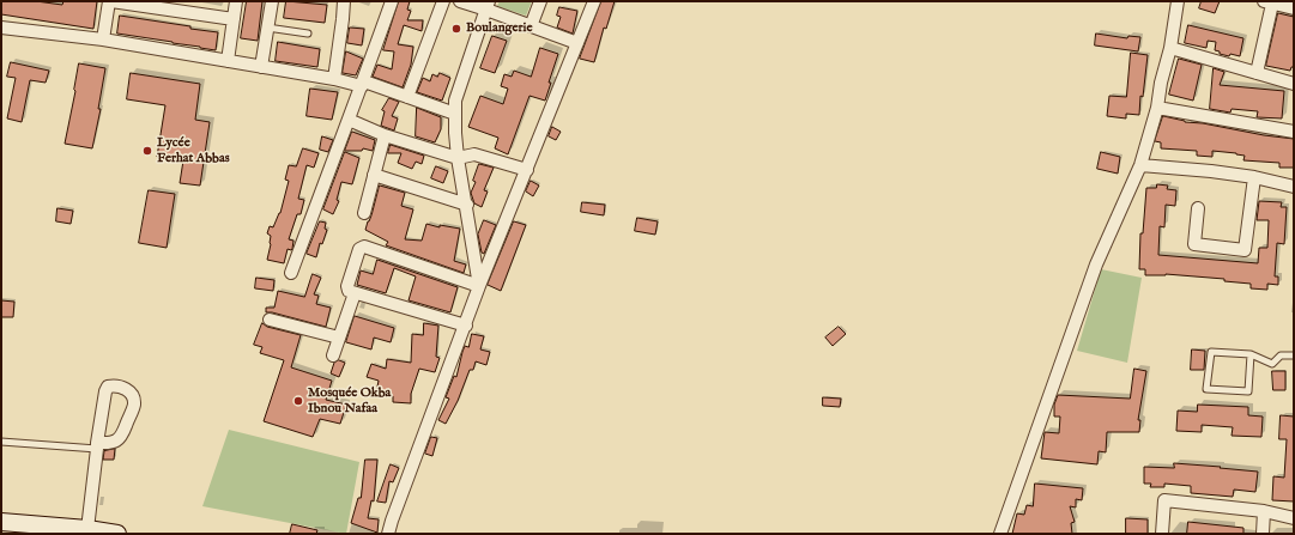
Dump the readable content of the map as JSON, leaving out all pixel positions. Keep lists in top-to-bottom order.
{
  "places": ["Boulangerie", "Lycée Ferhat Abbas", "Mosquée Okba Ibnou Nafaa"]
}
